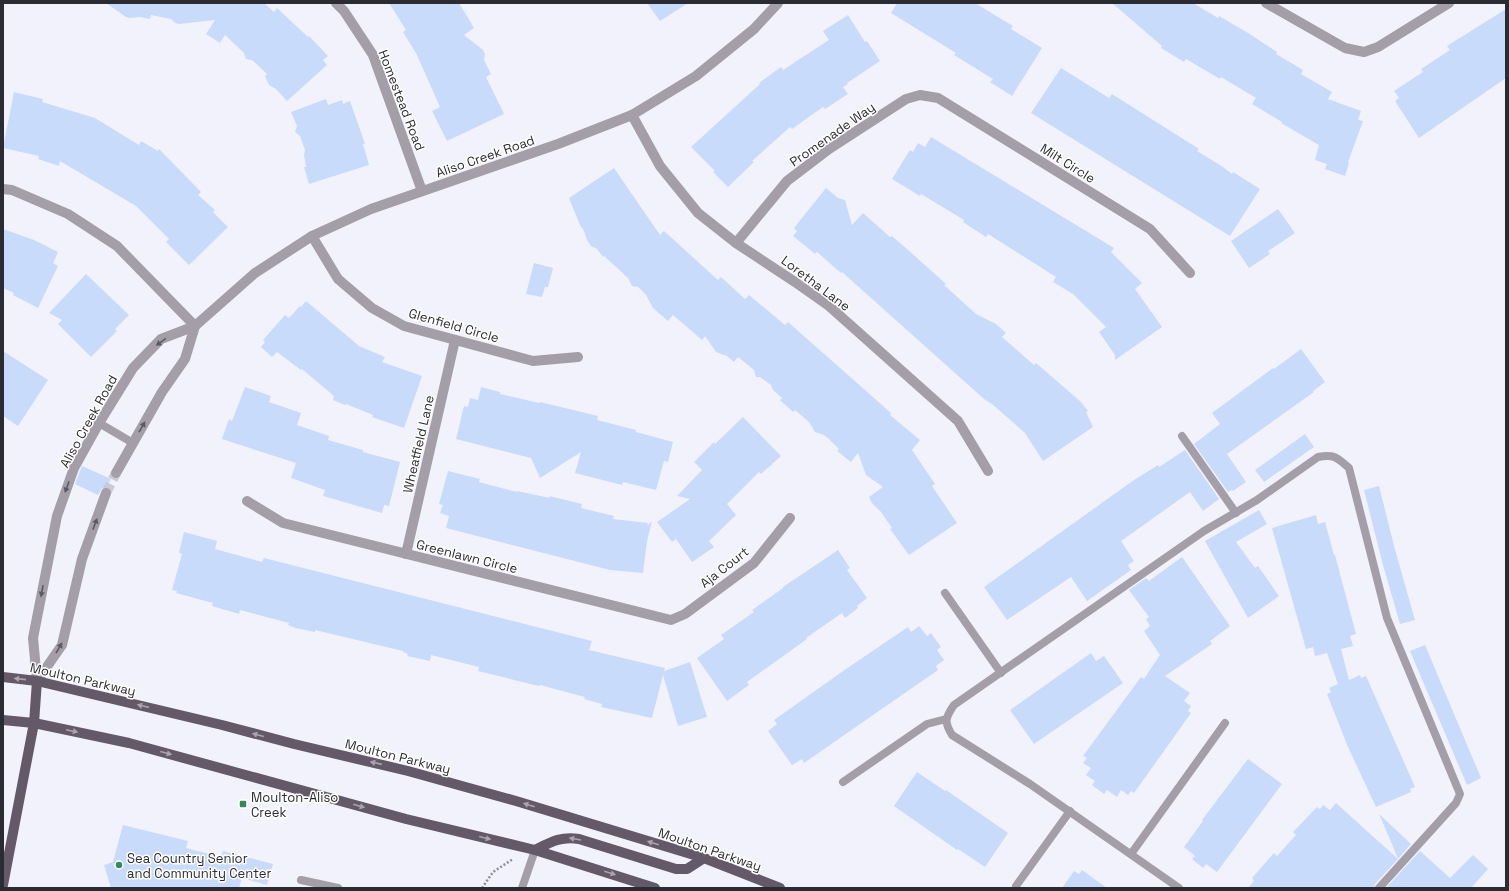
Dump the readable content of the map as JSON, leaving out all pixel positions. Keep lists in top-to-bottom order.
{
  "streets": {
    "main road": ["Aliso Creek Road", "Moulton Parkway"],
    "street": [
      "Homestead Road",
      "Promenade Way",
      "Milt Circle",
      "Loretha Lane",
      "Glenfield Circle",
      "Wheatfield Lane",
      "Greenlawn Circle",
      "Aja Court"
    ]
  },
  "crossings": [
    ["Homestead Road", "Aliso Creek Road"],
    ["Promenade Way", "Milt Circle"],
    ["Promenade Way", "Loretha Lane"],
    ["Aliso Creek Road", "Loretha Lane"],
    ["Aliso Creek Road", "Glenfield Circle"],
    ["Aliso Creek Road", "Moulton Parkway"],
    ["Glenfield Circle", "Wheatfield Lane"],
    ["Wheatfield Lane", "Greenlawn Circle"],
    ["Greenlawn Circle", "Aja Court"]
  ],
  "places": {
    "transit": ["Moulton-Aliso Creek"],
    "other": ["Sea Country Senior and Community Center"]
  }
}
